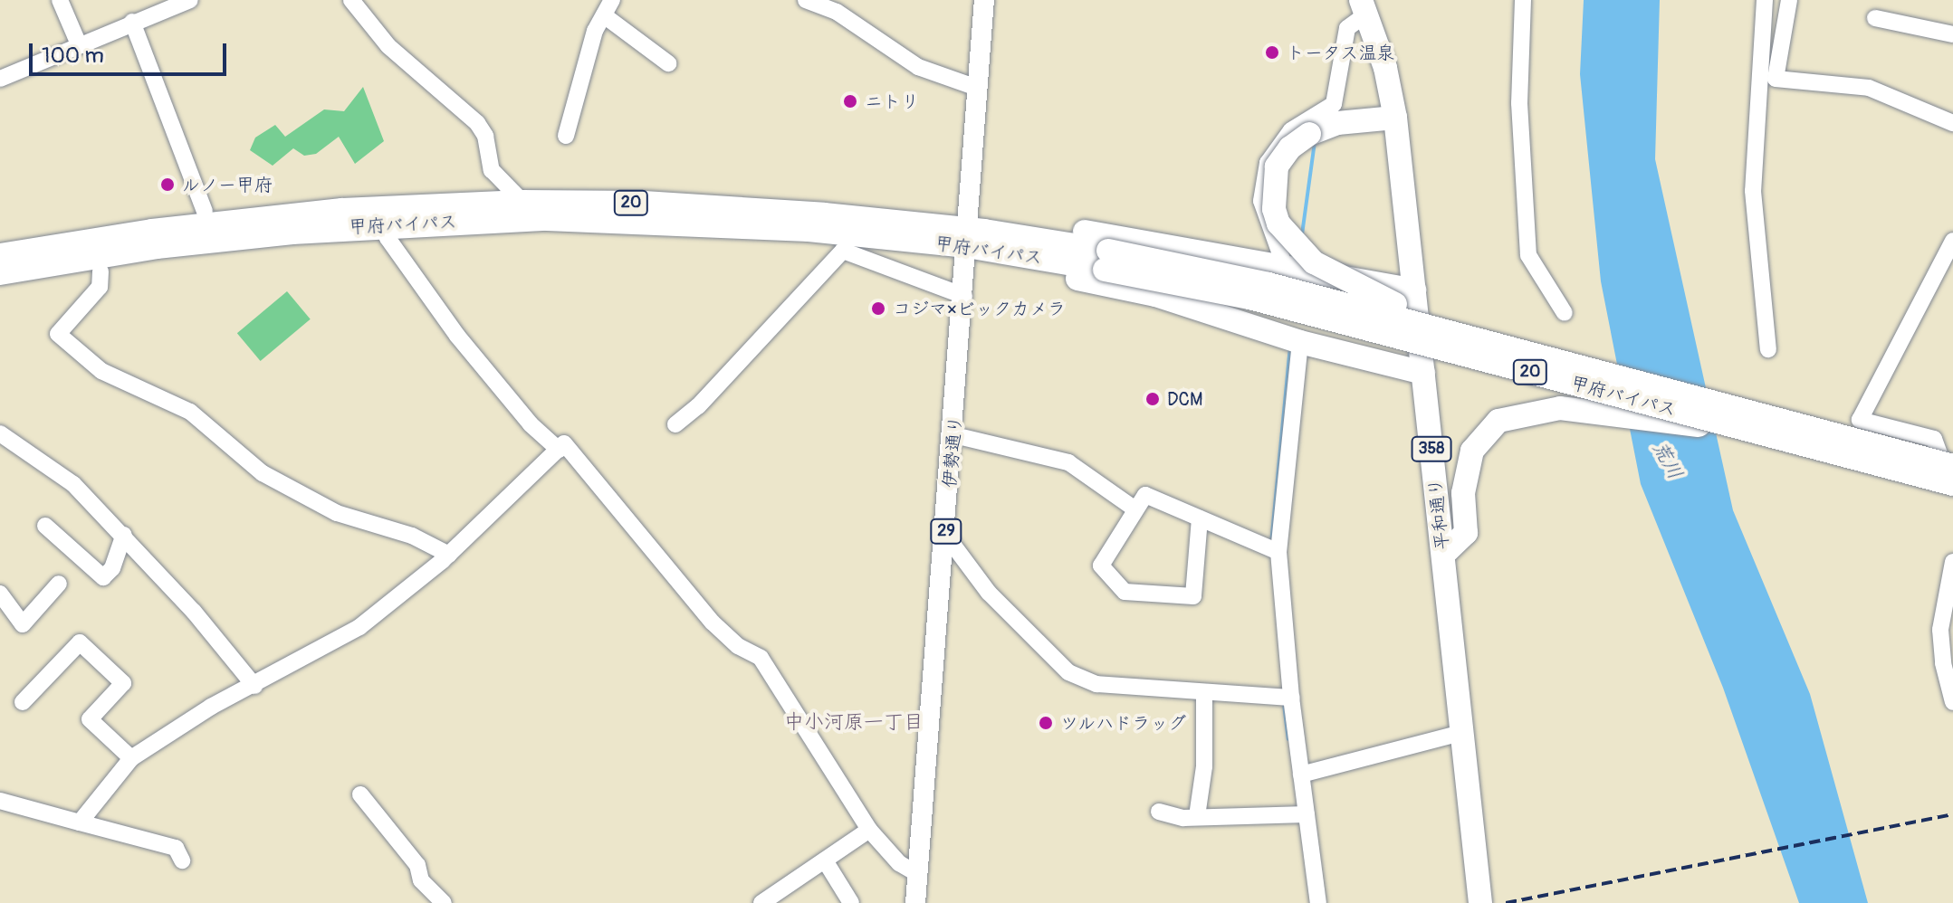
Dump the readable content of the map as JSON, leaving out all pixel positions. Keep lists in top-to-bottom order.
{
  "streets": {
    "highway": [
      "20",
      "甲府バイパス",
      "358",
      "平和通り"
    ],
    "main road": ["伊勢通り", "29"]
  },
  "crossings": [
    ["甲府バイパス", "伊勢通り"]
  ],
  "districts": ["中小河原一丁目"],
  "water": ["荒川"],
  "places": [
    "トータス温泉",
    "ニトリ",
    "ルノー甲府",
    "コジマ×ビックカメラ",
    "DCM",
    "ツルハドラッグ"
  ],
  "scale_bar": "100 m"
}
